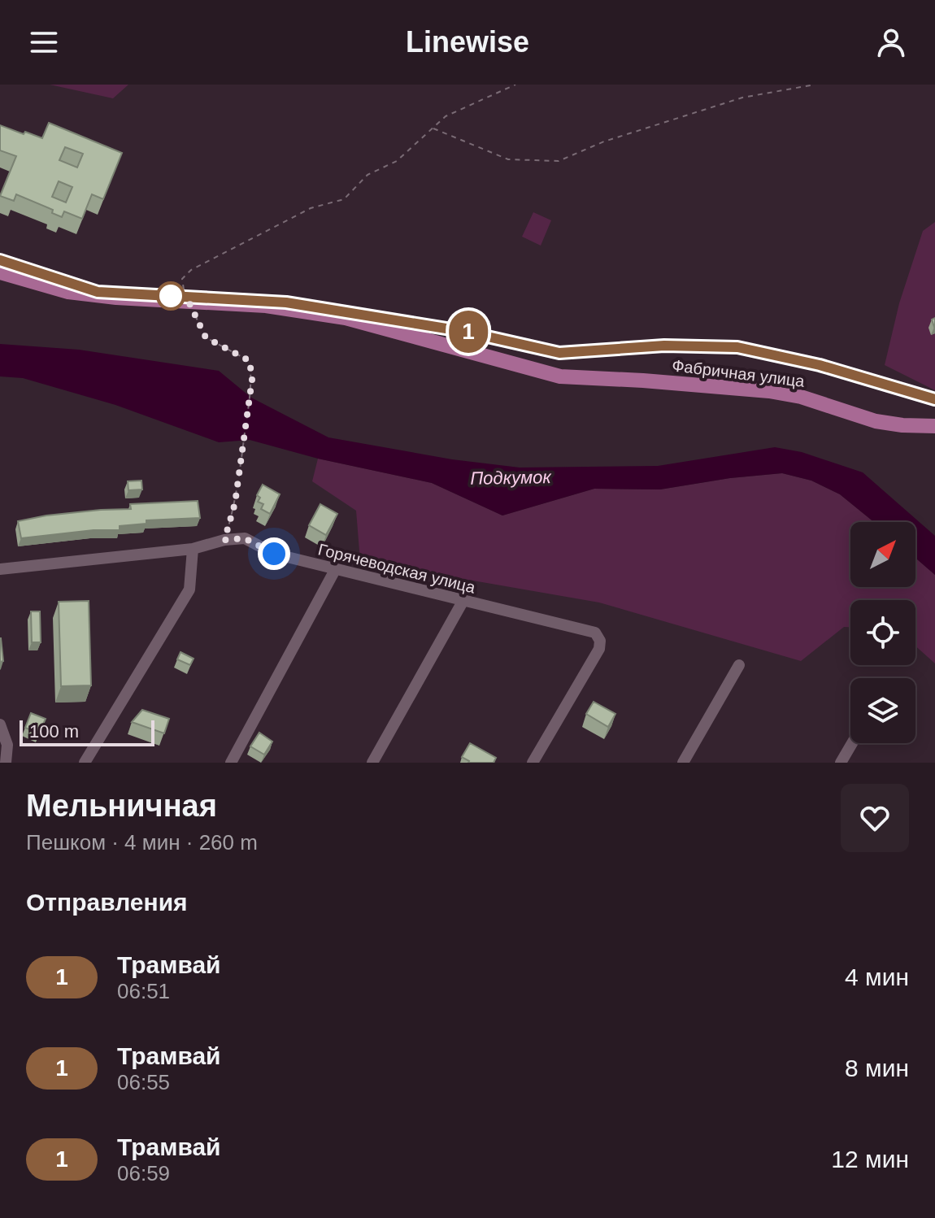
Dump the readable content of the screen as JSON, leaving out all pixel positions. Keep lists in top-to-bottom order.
{
  "streets": {
    "main road": ["Фабричная улица"],
    "street": ["Горячеводская улица"]
  },
  "water": ["Подкумок"],
  "lines": ["tram line 1"],
  "scale_bar": "100 m",
  "north": "top right",
  "page": {
    "header": "Linewise",
    "on_map": "1",
    "scale": "100 m",
    "heading": [
      ["Мельничная", "Пешком · 4 мин · 260 m"],
      "Отправления"
    ],
    "list": [
      {
        "mark": "1",
        "name": "Трамвай",
        "note": "06:51",
        "value": "4 мин"
      },
      {
        "mark": "1",
        "name": "Трамвай",
        "note": "06:55",
        "value": "8 мин"
      },
      {
        "mark": "1",
        "name": "Трамвай",
        "note": "06:59",
        "value": "12 мин"
      }
    ]
  }
}
